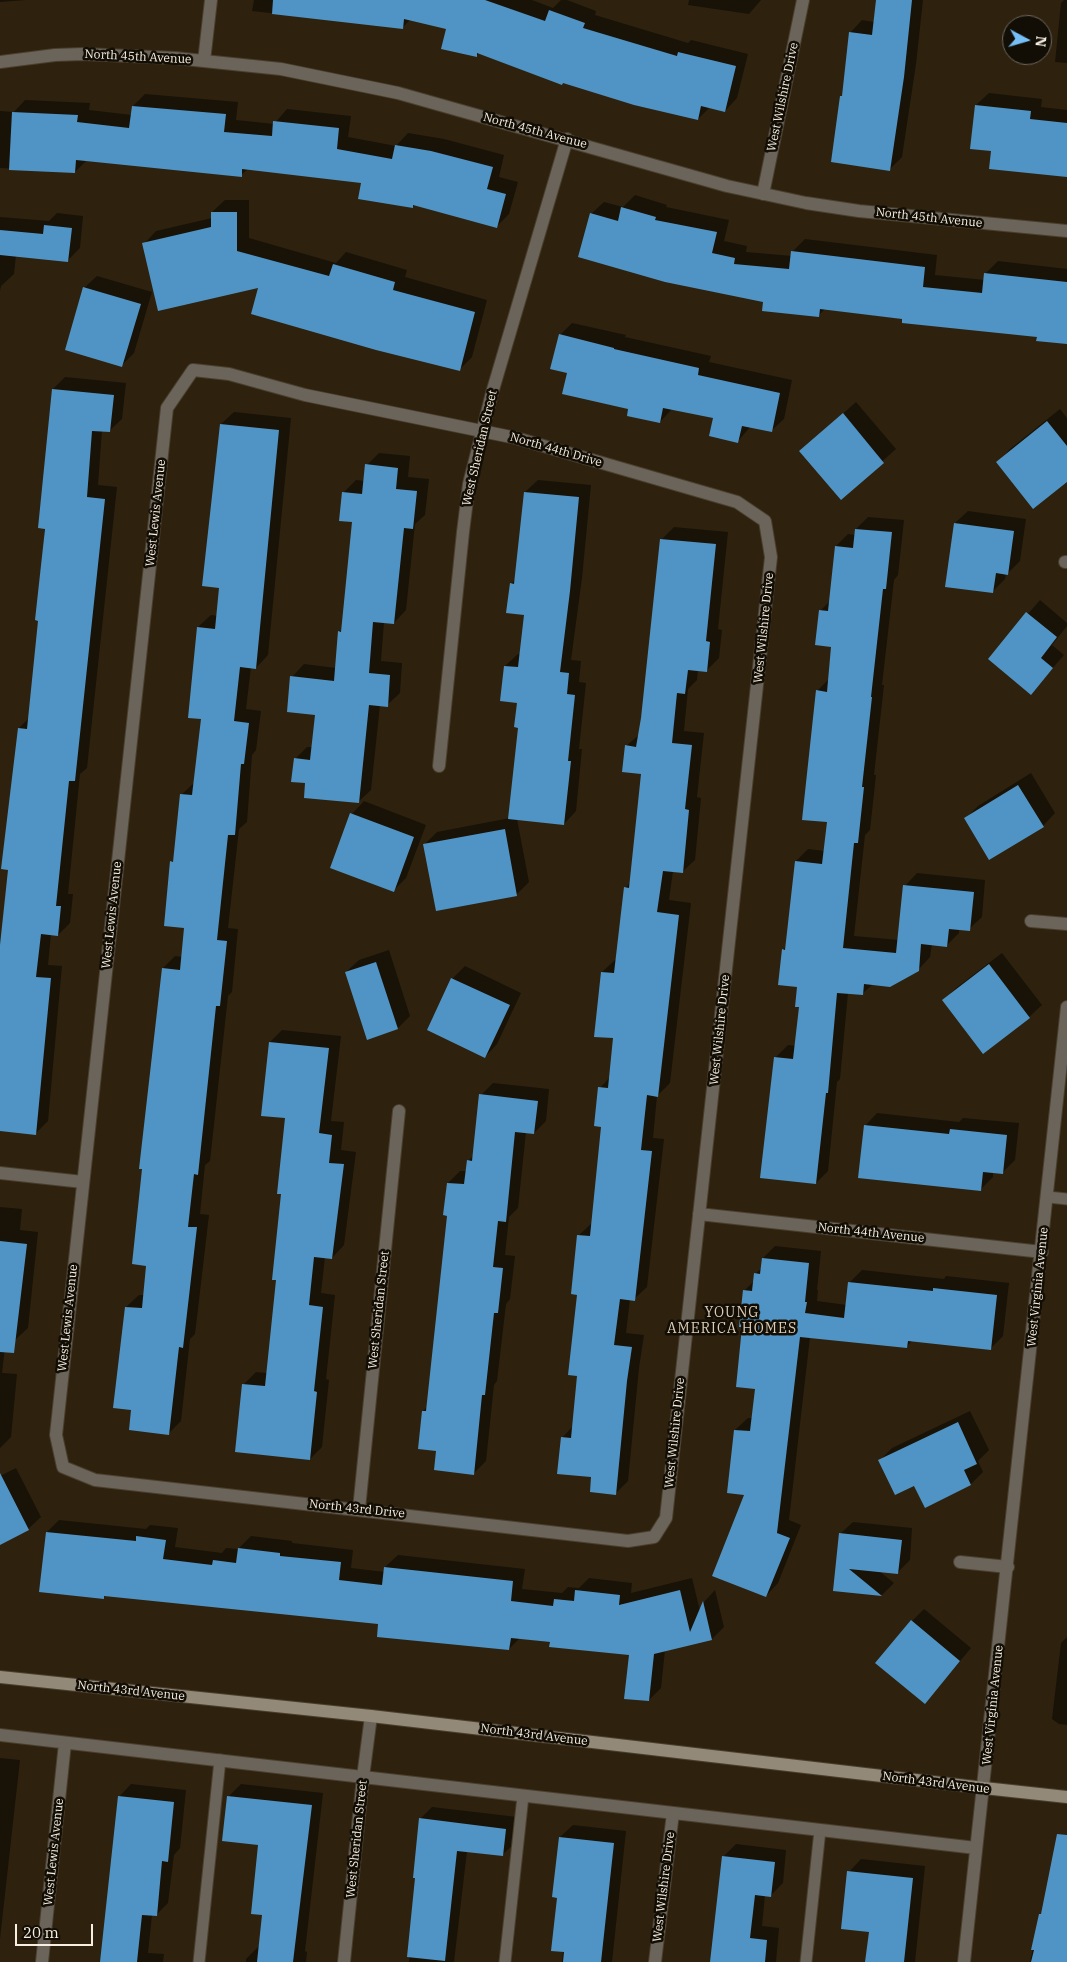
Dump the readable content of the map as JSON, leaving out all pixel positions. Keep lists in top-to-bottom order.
{
  "streets": {
    "main road": ["North 43rd Avenue"],
    "street": [
      "North 45th Avenue",
      "West Wilshire Drive",
      "West Sheridan Street",
      "North 44th Drive",
      "West Lewis Avenue",
      "North 44th Avenue",
      "West Virginia Avenue",
      "North 43rd Drive"
    ]
  },
  "crossings": [
    ["North 45th Avenue", "West Wilshire Drive"],
    ["North 45th Avenue", "West Sheridan Street"],
    ["West Wilshire Drive", "North 44th Drive"],
    ["West Wilshire Drive", "North 44th Avenue"],
    ["West Wilshire Drive", "North 43rd Drive"],
    ["West Sheridan Street", "North 44th Drive"],
    ["West Sheridan Street", "North 43rd Drive"],
    ["West Sheridan Street", "North 43rd Avenue"],
    ["North 44th Drive", "West Lewis Avenue"],
    ["West Lewis Avenue", "North 43rd Drive"],
    ["North 44th Avenue", "West Virginia Avenue"],
    ["West Virginia Avenue", "North 43rd Avenue"]
  ],
  "districts": ["YOUNG AMERICA HOMES"],
  "scale_bar": "20 m",
  "north": "right"
}
